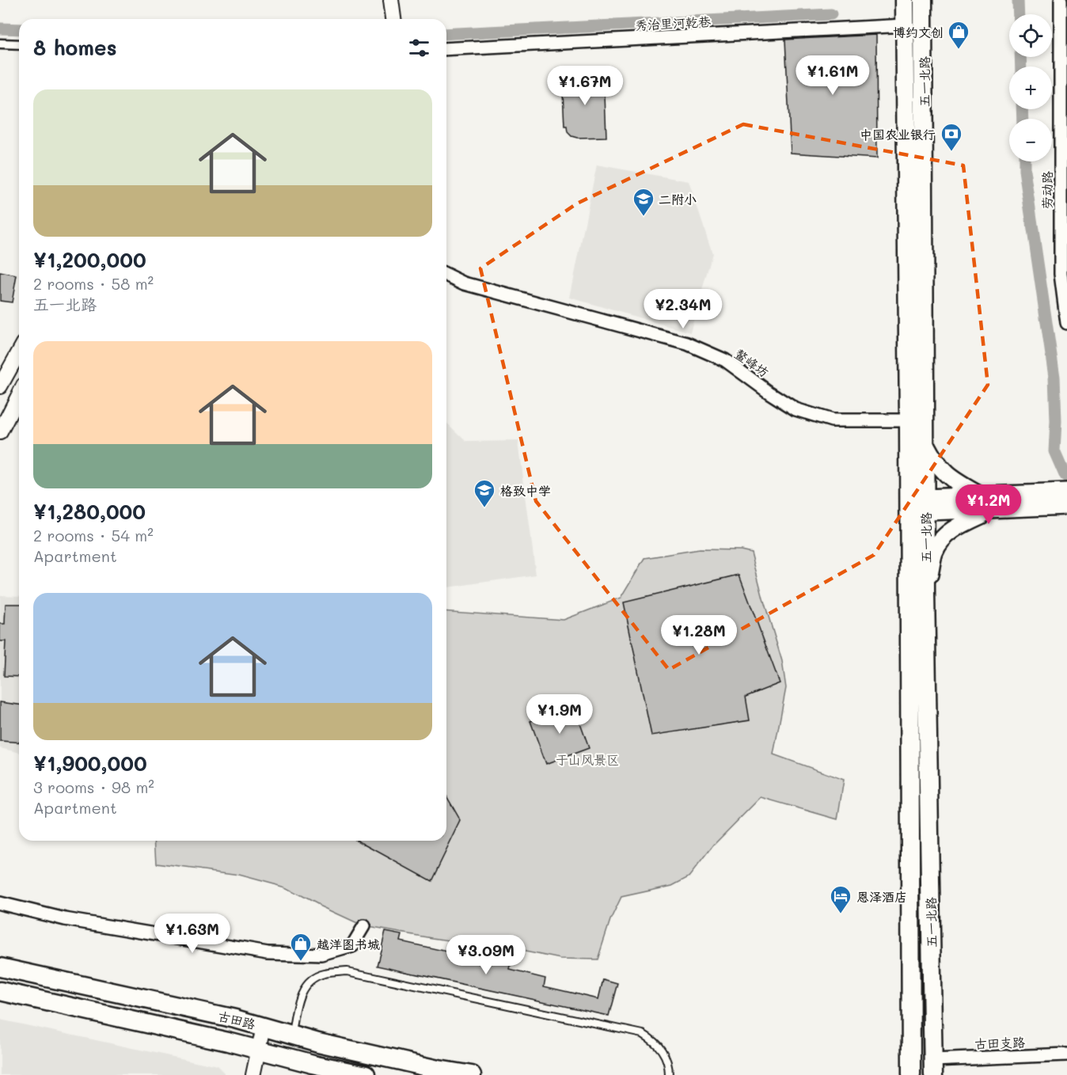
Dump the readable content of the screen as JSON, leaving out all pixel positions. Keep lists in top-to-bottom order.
{
  "streets": {
    "main road": ["五一北路", "古田路"],
    "street": [
      "秀治里河乾巷",
      "劳动路",
      "鳌峰坊",
      "古田支路"
    ]
  },
  "crossings": [
    ["秀治里河乾巷", "五一北路"],
    ["五一北路", "鳌峰坊"],
    ["五一北路", "古田支路"]
  ],
  "parks": ["于山风景区"],
  "places": {
    "shop": ["博约文创", "越洋图书城"],
    "bank": ["中国农业银行"],
    "school or university": ["二附小", "格致中学"],
    "hotel": ["恩泽酒店"]
  },
  "page": {
    "map_buttons": ["+", "−"],
    "heading": "8 homes",
    "price": [
      "¥1.61M",
      "¥1.67M",
      "¥2.34M",
      "¥1.2M",
      "¥1.28M",
      "¥1.9M",
      "¥1.63M",
      "¥3.09M"
    ],
    "list": [
      {
        "name": "¥1,200,000",
        "note": "2 rooms · 58 m² · 五一北路"
      },
      {
        "name": "¥1,280,000",
        "note": "2 rooms · 54 m² · Apartment"
      },
      {
        "name": "¥1,900,000",
        "note": "3 rooms · 98 m² · Apartment"
      }
    ]
  }
}
